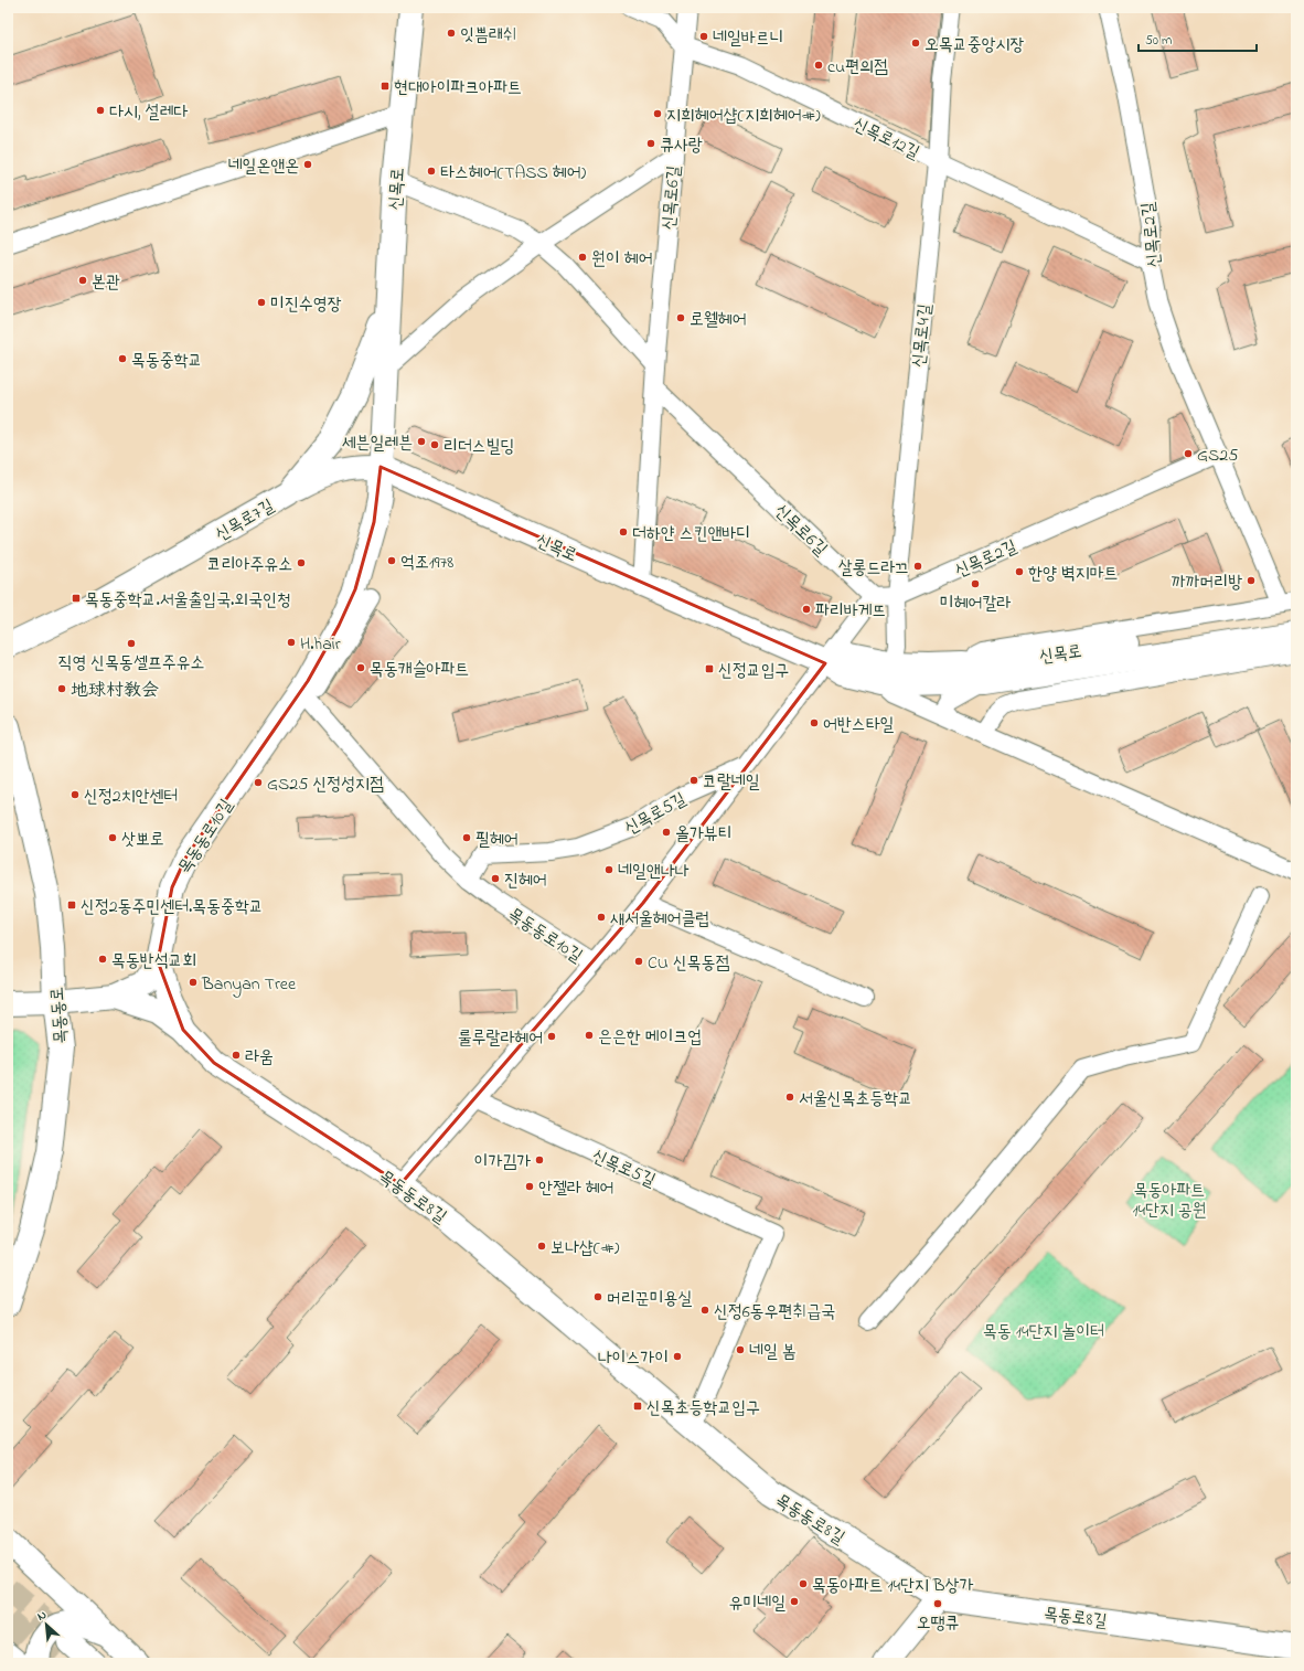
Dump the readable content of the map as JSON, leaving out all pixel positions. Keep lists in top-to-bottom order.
{
  "streets": {
    "main road": [
      "신목로",
      "신목로7길",
      "목동동로10길",
      "목동동로",
      "목동동로8길",
      "목동로8길"
    ],
    "street": [
      "신목로12길",
      "신목로6길",
      "신목로2길",
      "신목로4길",
      "신목로5길"
    ]
  },
  "crossings": [
    ["신목로12길", "신목로6길"],
    ["신목로12길", "신목로2길"],
    ["신목로12길", "신목로4길"],
    ["신목로", "신목로6길"],
    ["신목로", "신목로2길"],
    ["신목로", "신목로4길"],
    ["신목로", "신목로7길"],
    ["신목로", "신목로5길"],
    ["신목로", "목동동로10길"],
    ["신목로6길", "신목로2길"],
    ["신목로2길", "신목로4길"],
    ["신목로5길", "목동동로10길"],
    ["신목로5길", "목동동로8길"],
    ["목동동로10길", "목동동로"],
    ["목동동로10길", "목동동로8길"],
    ["목동동로8길", "목동로8길"]
  ],
  "parks": ["목동아파트 14단지 공원", "목동 14단지 놀이터"],
  "places": {
    "other": [
      "잇쁨래쉬",
      "네일바르니",
      "오목교중앙시장",
      "cu편의점",
      "다시, 설레다",
      "지희헤어샵(지희헤어#)",
      "큐사랑",
      "네일온앤온",
      "타스헤어(TASS 헤어)",
      "원이 헤어",
      "본관",
      "미진수영장",
      "로웰헤어",
      "목동중학교",
      "세븐일레븐",
      "리더스빌딩",
      "GS25",
      "더하얀 스킨앤바디",
      "억조1978",
      "코리아주유소",
      "살롱드라끄",
      "한양 벽지마트",
      "까까머리방",
      "미헤어칼라",
      "파리바게뜨",
      "H.hair",
      "직영 신목동셀프주유소",
      "목동캐슬아파트",
      "地球村教会",
      "어반스타일",
      "코랄네일",
      "GS25 신정성지점",
      "신정2치안센터",
      "올가뷰티",
      "삿뽀로",
      "필헤어",
      "네일앤나나",
      "진헤어",
      "새서울헤어클럽",
      "목동반석교회",
      "CU 신목동점",
      "Banyan Tree",
      "은은한 메이크업",
      "룰루랄라헤어",
      "라움",
      "서울신목초등학교",
      "이가김가",
      "안젤라 헤어",
      "보나샵(#)",
      "머리꾼미용실",
      "신정6동우편취급국",
      "네일 봄",
      "나이스가이",
      "목동아파트 14단지 B상가",
      "유미네일",
      "오땡큐"
    ],
    "transit": [
      "현대아이파크아파트",
      "목동중학교.서울출입국.외국인청",
      "신정교입구",
      "신정2동주민센터.목동중학교",
      "신목초등학교입구"
    ]
  },
  "scale_bar": "50 m",
  "north": "top left"
}
